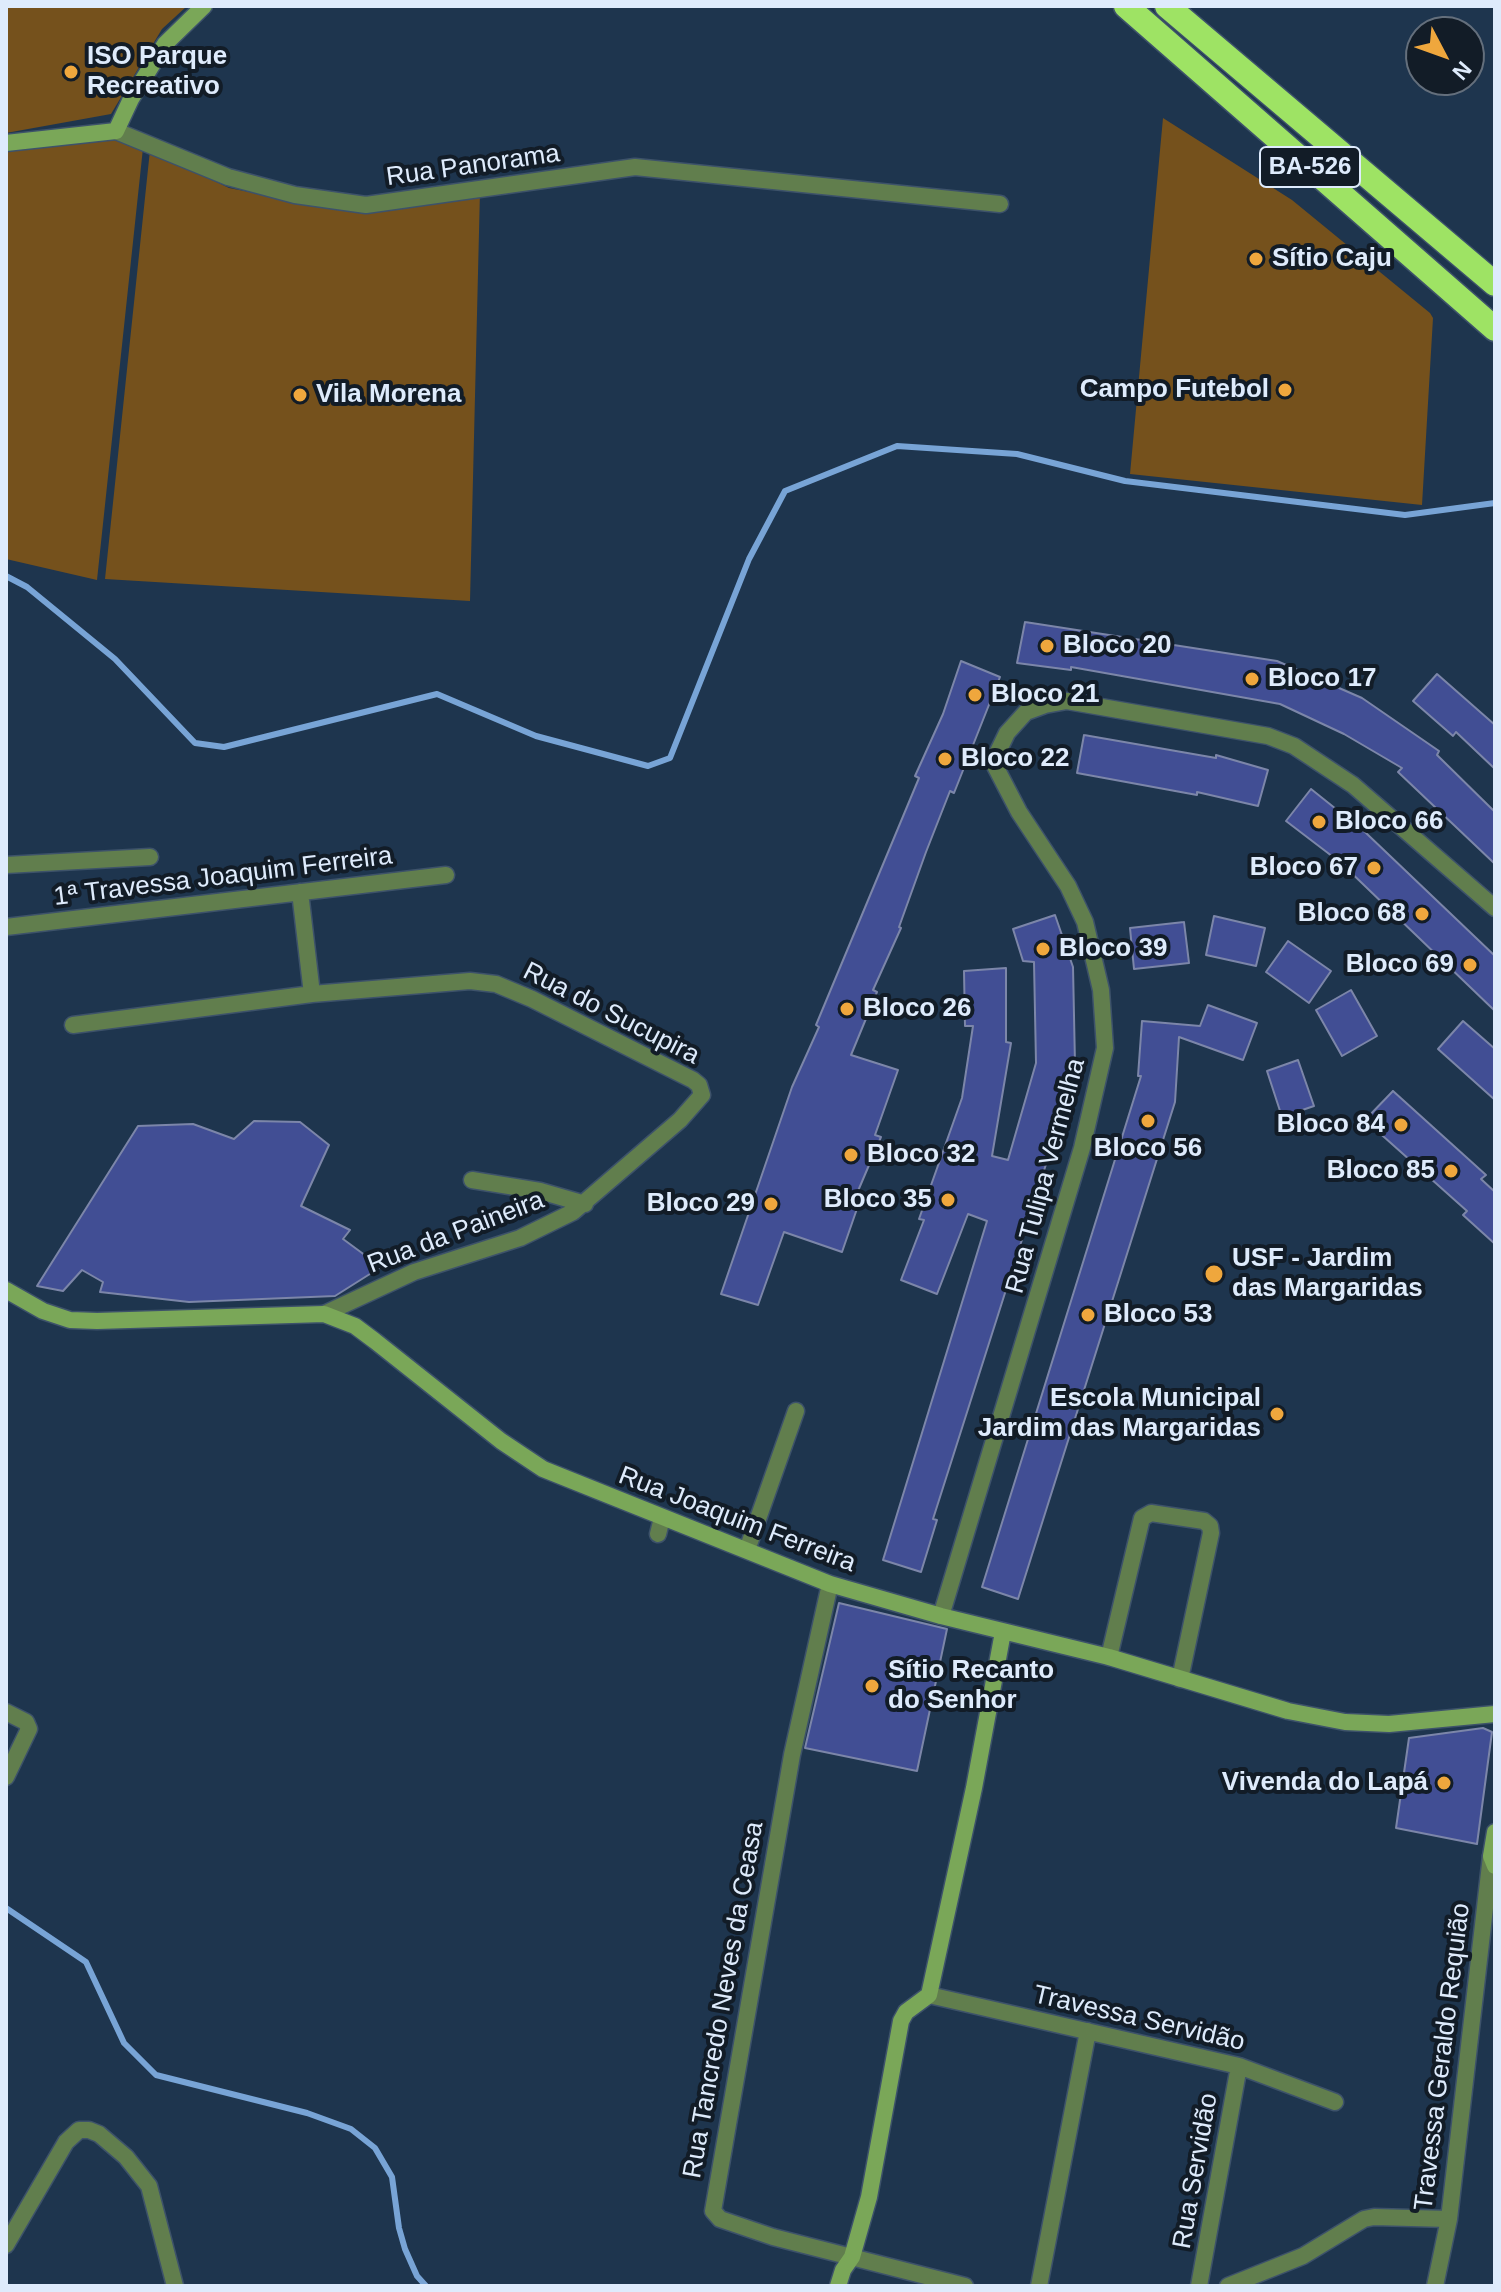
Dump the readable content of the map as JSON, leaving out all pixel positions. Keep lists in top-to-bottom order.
{
  "streets": {
    "highway": ["BA-526"],
    "street": [
      "Rua Panorama",
      "1ª Travessa Joaquim Ferreira",
      "Rua do Sucupira",
      "Rua Tulipa Vermelha",
      "Rua da Paineira",
      "Rua Joaquim Ferreira",
      "Rua Tancredo Neves da Ceasa",
      "Travessa Servidão",
      "Travessa Geraldo Requião",
      "Rua Servidão"
    ]
  },
  "crossings": [
    ["Rua do Sucupira", "Rua da Paineira"],
    ["Rua Tulipa Vermelha", "Rua Joaquim Ferreira"],
    ["Rua da Paineira", "Rua Joaquim Ferreira"],
    ["Rua Joaquim Ferreira", "Rua Tancredo Neves da Ceasa"],
    ["Travessa Servidão", "Rua Servidão"]
  ],
  "places": [
    "ISO Parque Recreativo",
    "Sítio Caju",
    "Campo Futebol",
    "Vila Morena",
    "Bloco 20",
    "Bloco 17",
    "Bloco 21",
    "Bloco 22",
    "Bloco 66",
    "Bloco 67",
    "Bloco 68",
    "Bloco 39",
    "Bloco 69",
    "Bloco 26",
    "Bloco 56",
    "Bloco 84",
    "Bloco 32",
    "Bloco 85",
    "Bloco 35",
    "Bloco 29",
    "USF - Jardim das Margaridas",
    "Bloco 53",
    "Escola Municipal Jardim das Margaridas",
    "Sítio Recanto do Senhor",
    "Vivenda do Lapá"
  ],
  "north": "bottom right"
}
